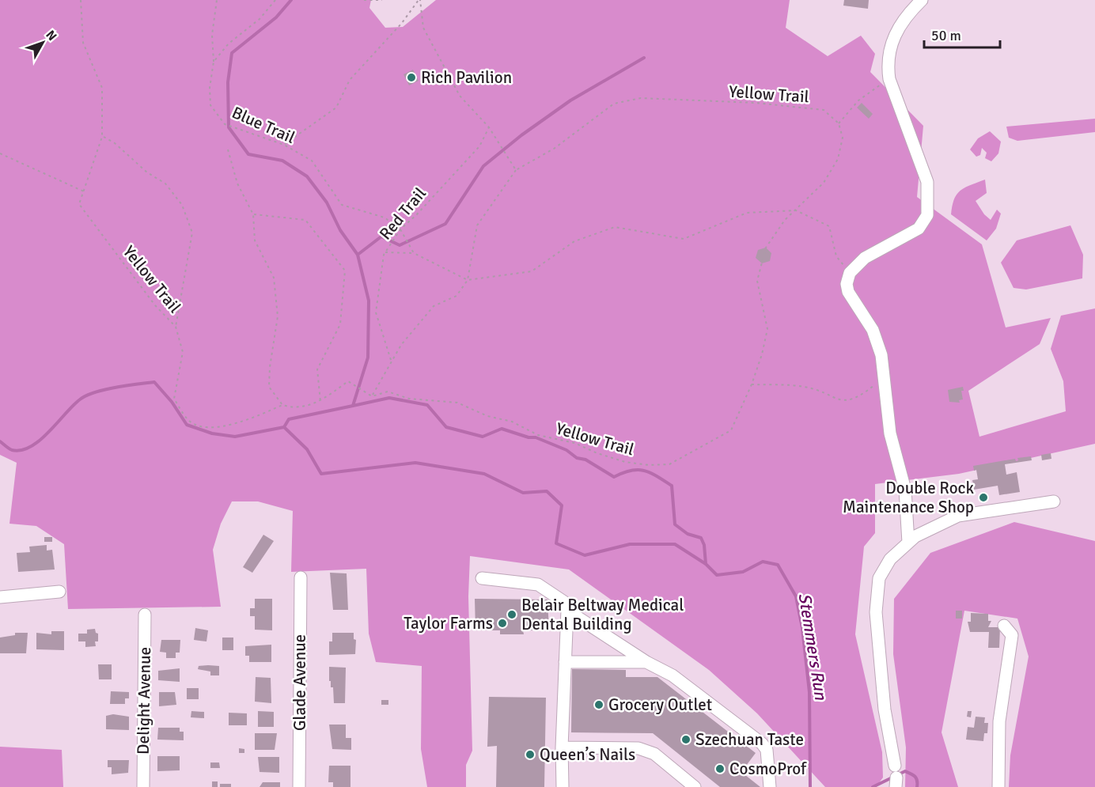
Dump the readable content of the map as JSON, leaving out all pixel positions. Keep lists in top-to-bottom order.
{
  "streets": {
    "street": ["Glade Avenue", "Delight Avenue"],
    "path": ["Yellow Trail", "Blue Trail", "Red Trail"]
  },
  "crossings": [
    ["Blue Trail", "Red Trail"]
  ],
  "water": ["Stemmers Run"],
  "places": [
    "Rich Pavilion",
    "Double Rock Maintenance Shop",
    "Belair Beltway Medical Dental Building",
    "Taylor Farms",
    "Grocery Outlet",
    "Szechuan Taste",
    "Queen’s Nails",
    "CosmoProf"
  ],
  "scale_bar": "50 m",
  "north": "top right"
}
